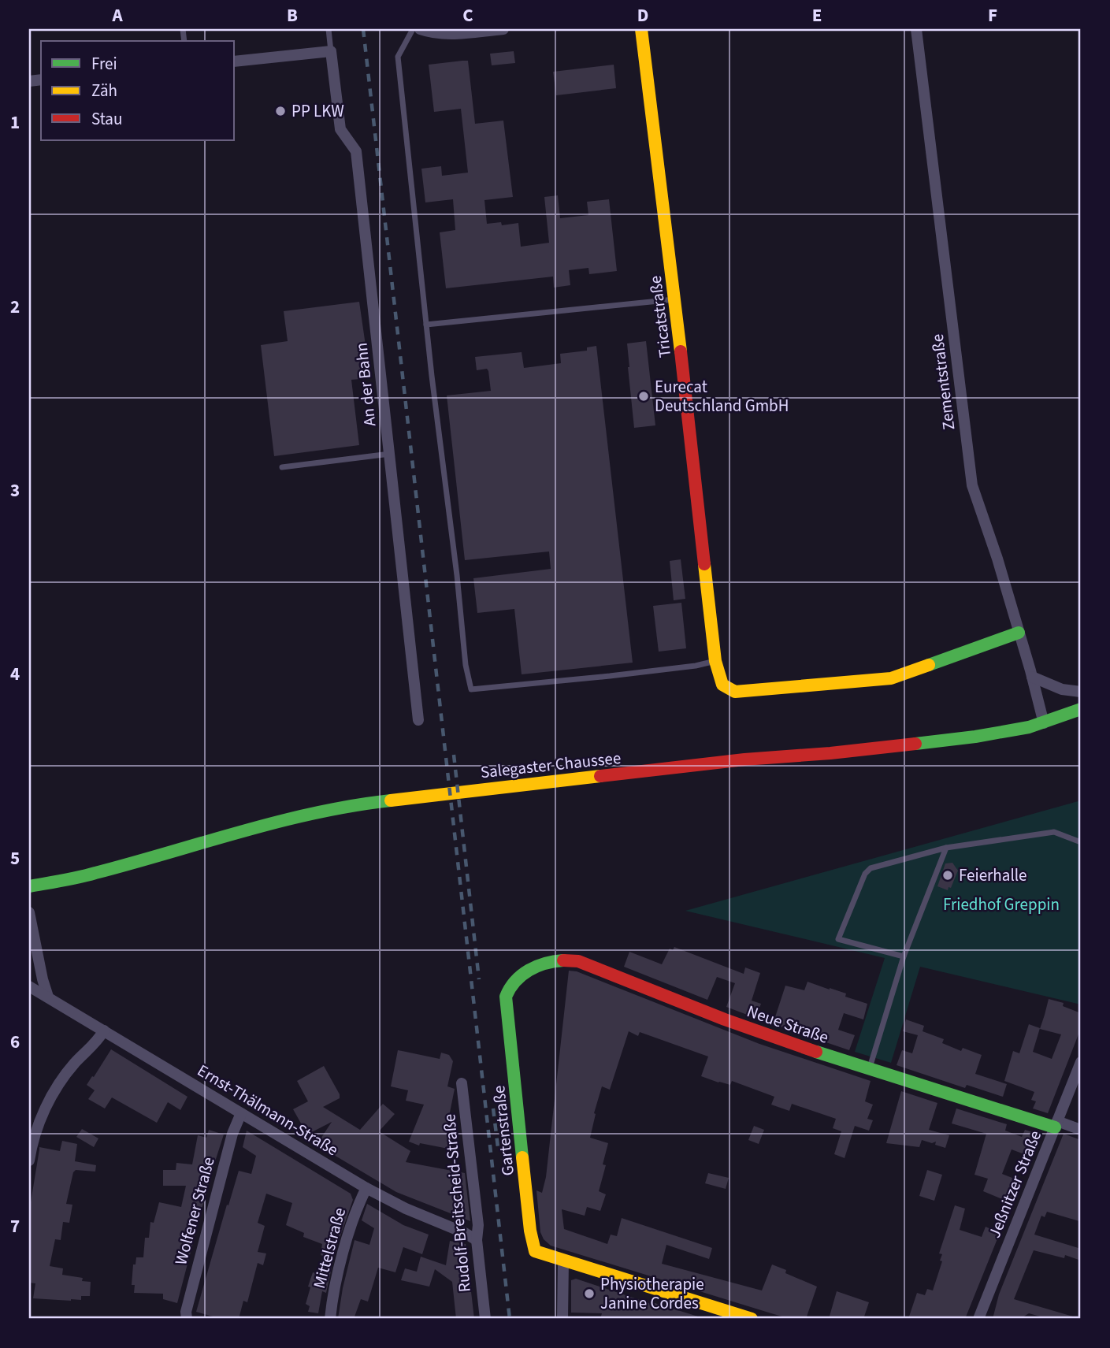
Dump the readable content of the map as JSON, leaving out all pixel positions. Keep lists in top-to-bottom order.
{
  "streets": {
    "street": [
      "Tricatstraße",
      "Zementstraße",
      "An der Bahn",
      "Salegaster Chaussee",
      "Neue Straße",
      "Ernst-Thälmann-Straße",
      "Gartenstraße",
      "Jeßnitzer Straße",
      "Rudolf-Breitscheid-Straße",
      "Wolfener Straße",
      "Mittelstraße"
    ]
  },
  "crossings": [
    ["Tricatstraße", "Zementstraße"],
    ["Zementstraße", "Salegaster Chaussee"],
    ["Neue Straße", "Gartenstraße"],
    ["Neue Straße", "Jeßnitzer Straße"],
    ["Ernst-Thälmann-Straße", "Rudolf-Breitscheid-Straße"],
    ["Ernst-Thälmann-Straße", "Wolfener Straße"],
    ["Ernst-Thälmann-Straße", "Mittelstraße"]
  ],
  "parks": ["Friedhof Greppin"],
  "places": [
    "PP LKW",
    "Eurecat Deutschland GmbH",
    "Feierhalle",
    "Physiotherapie Janine Cordes"
  ],
  "legend": ["Frei", "Zäh", "Stau"],
  "grid": {
    "columns": [
      "A",
      "B",
      "C",
      "D",
      "E",
      "F"
    ],
    "rows": [
      "1",
      "2",
      "3",
      "4",
      "5",
      "6",
      "7"
    ]
  }
}
